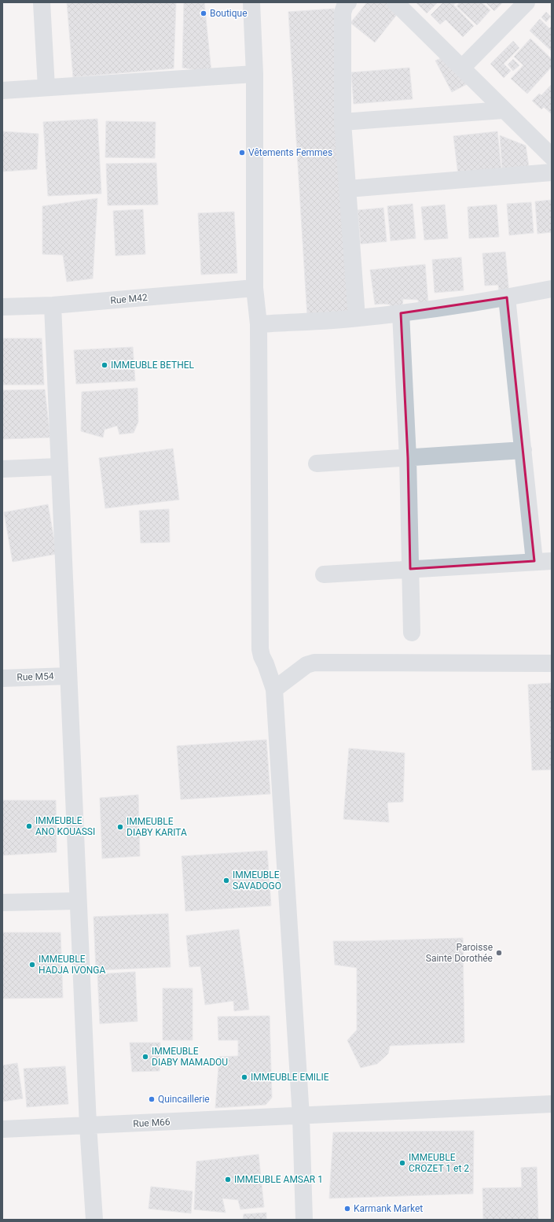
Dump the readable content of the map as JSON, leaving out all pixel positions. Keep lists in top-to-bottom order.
{
  "streets": {
    "street": ["Rue M42", "Rue M54", "Rue M66"]
  },
  "places": [
    "Boutique",
    "Vêtements Femmes",
    "IMMEUBLE BETHEL",
    "IMMEUBLE ANO KOUASSI",
    "IMMEUBLE DIABY KARITA",
    "IMMEUBLE SAVADOGO",
    "Paroisse Sainte Dorothée",
    "IMMEUBLE HADJA IVONGA",
    "IMMEUBLE DIABY MAMADOU",
    "IMMEUBLE EMILIE",
    "Quincaillerie",
    "IMMEUBLE CROZET 1 et 2",
    "IMMEUBLE AMSAR 1",
    "Karmank Market"
  ]
}
